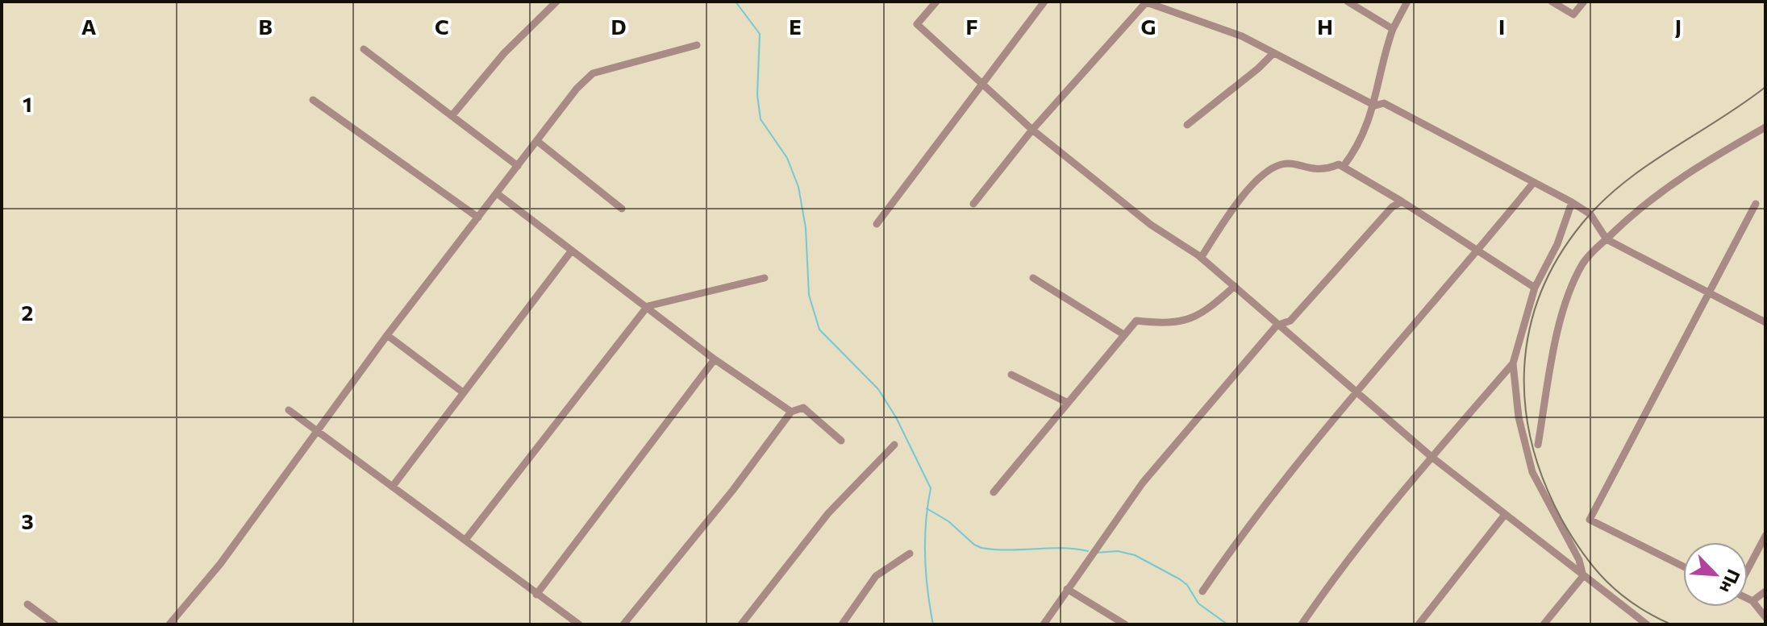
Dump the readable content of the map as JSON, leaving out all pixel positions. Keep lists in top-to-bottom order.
{
  "north": "bottom right",
  "grid": {
    "columns": [
      "A",
      "B",
      "C",
      "D",
      "E",
      "F",
      "G",
      "H",
      "I",
      "J"
    ],
    "rows": ["1", "2", "3"]
  }
}
